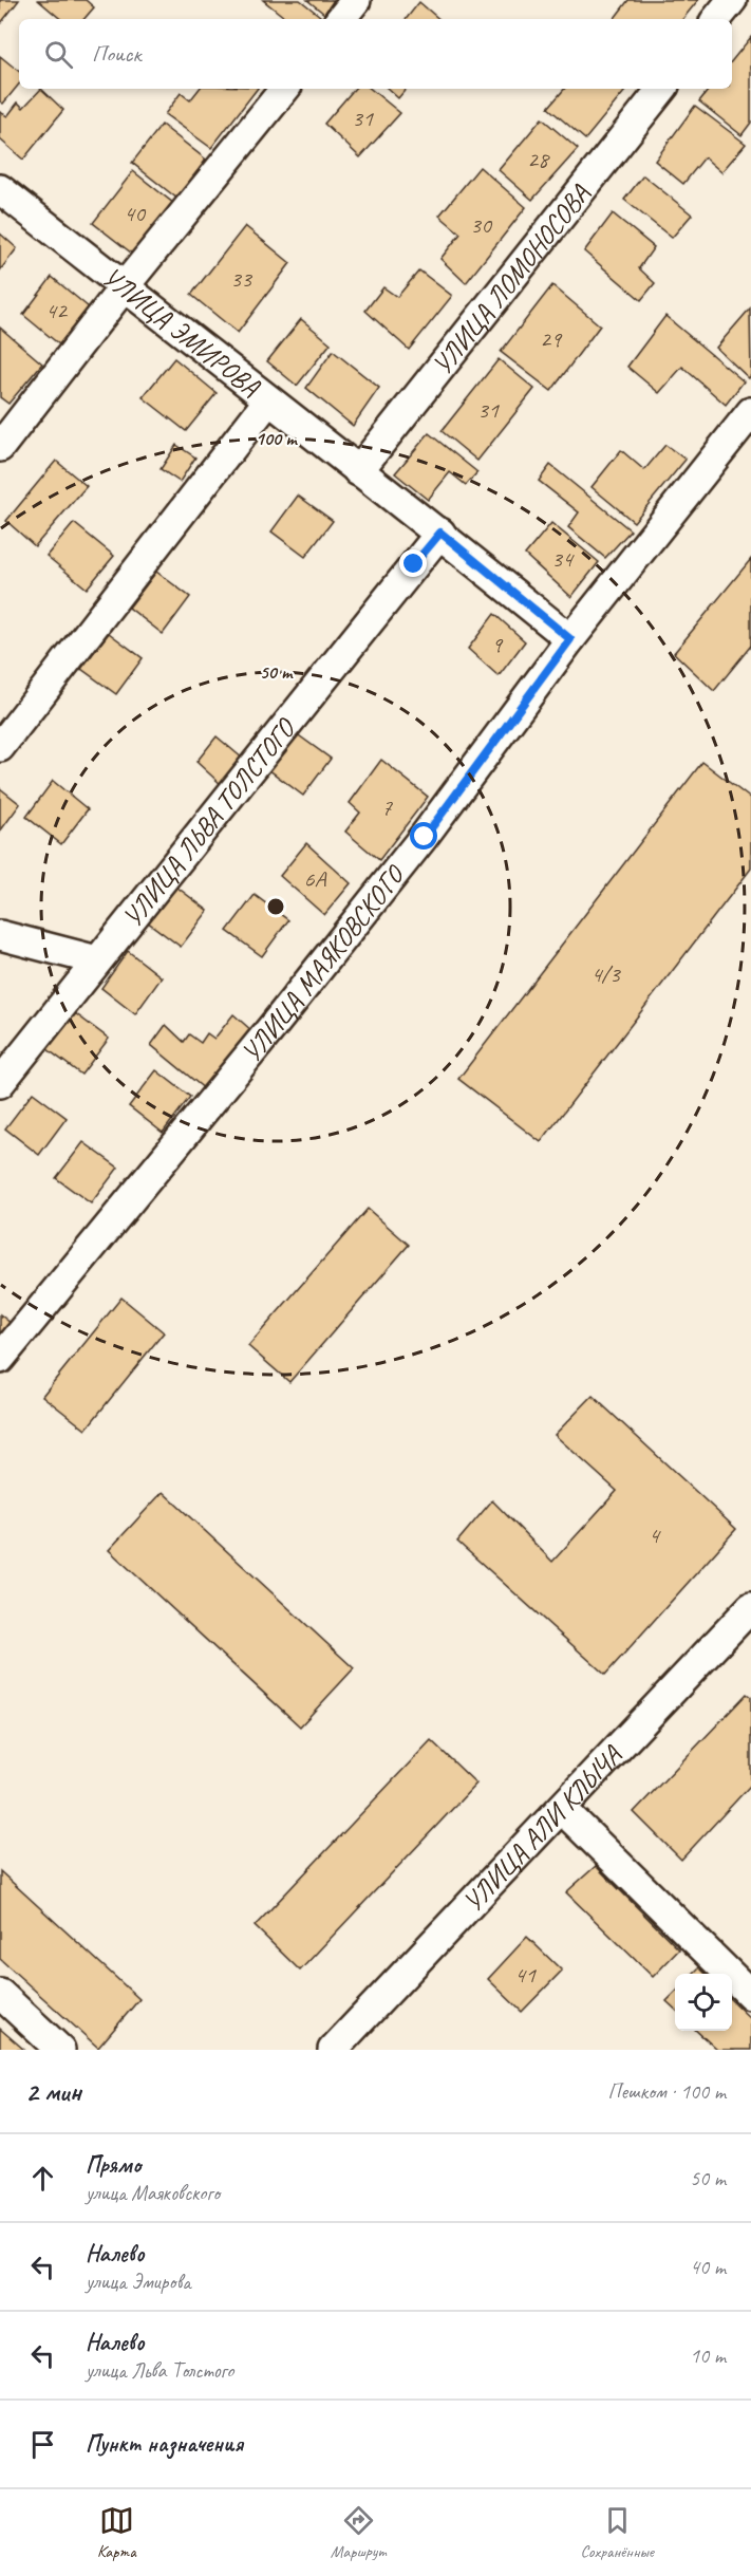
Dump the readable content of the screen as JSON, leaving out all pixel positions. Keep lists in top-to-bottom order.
{
  "streets": {
    "street": [
      "УЛИЦА ЛОМОНОСОВА",
      "УЛИЦА ЭМИРОВА",
      "УЛИЦА ЛЬВА ТОЛСТОГО",
      "УЛИЦА МАЯКОВСКОГО",
      "УЛИЦА АЛИ КЛЫЧА"
    ]
  },
  "crossings": [
    ["УЛИЦА ЛОМОНОСОВА", "УЛИЦА ЭМИРОВА"],
    ["УЛИЦА ЭМИРОВА", "УЛИЦА ЛЬВА ТОЛСТОГО"],
    ["УЛИЦА ЭМИРОВА", "УЛИЦА МАЯКОВСКОГО"]
  ],
  "house_numbers": [
    "31",
    "28",
    "40",
    "30",
    "33",
    "42",
    "29",
    "31",
    "34",
    "9",
    "7",
    "6А",
    "4/3",
    "4",
    "41"
  ],
  "page": {
    "search": "Поиск",
    "heading": ["2 мин", "Пешком · 100 m"],
    "list": [
      ["Прямо", "улица Маяковского", "50 m"],
      ["Налево", "улица Эмирова", "40 m"],
      ["Налево", "улица Льва Толстого", "10 m"],
      "Пункт назначения"
    ],
    "nav": ["Карта", "Маршрут", "Сохранённые"]
  },
  "rings": ["100 m", "50 m"]
}
